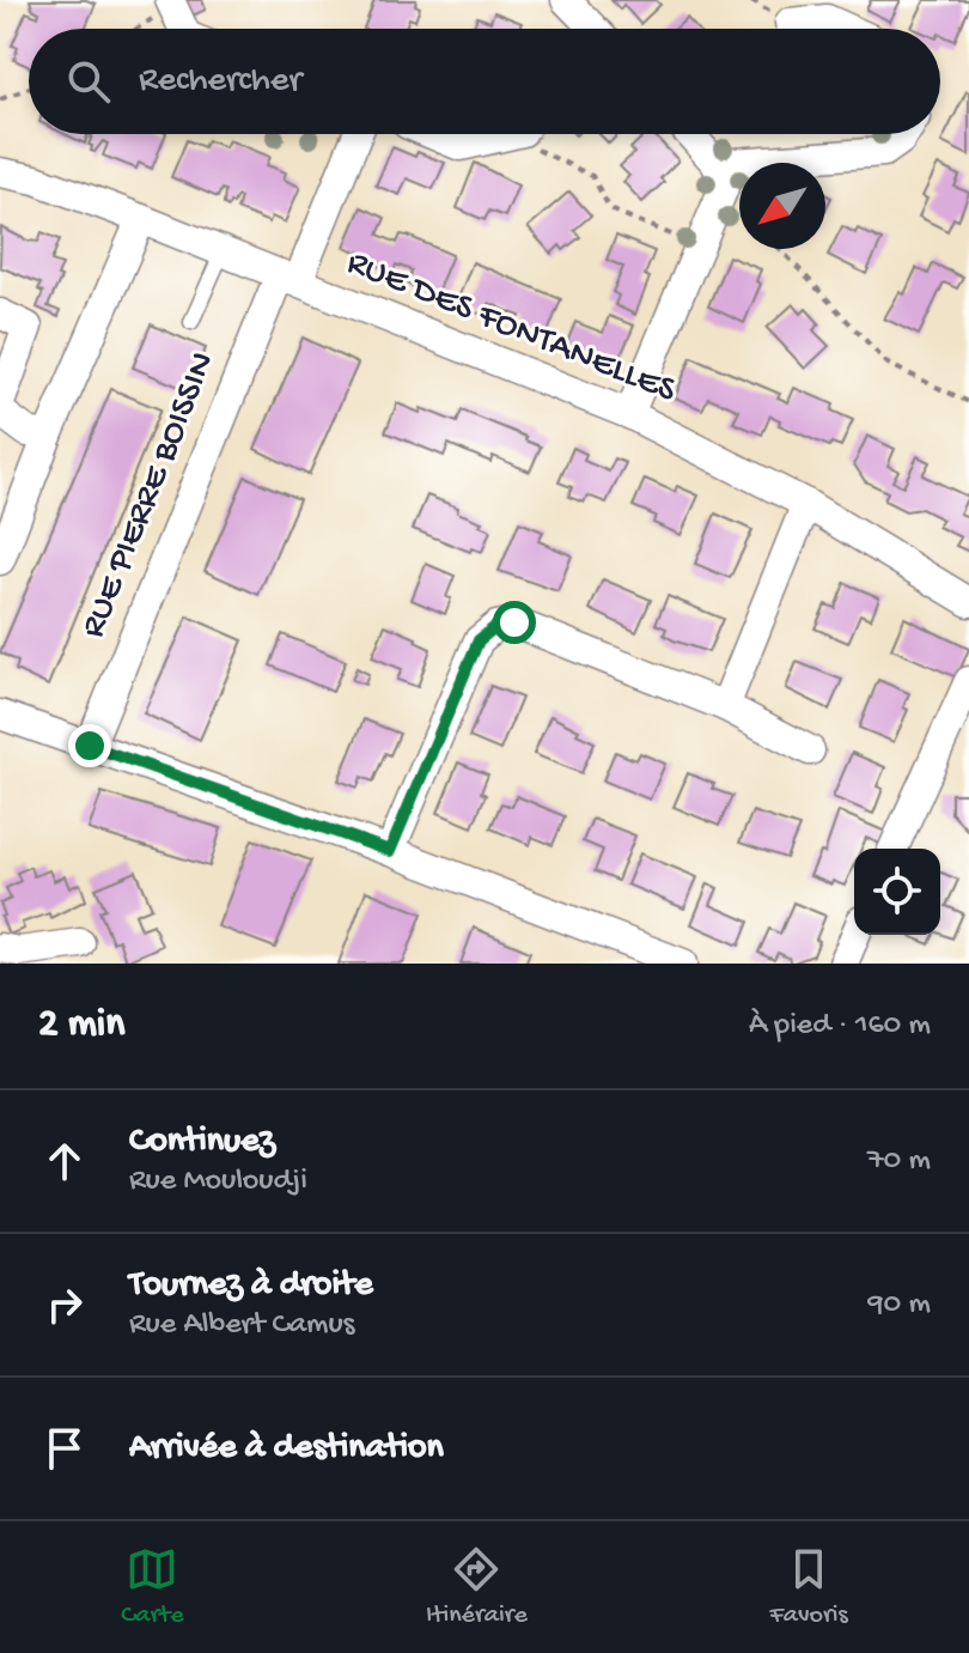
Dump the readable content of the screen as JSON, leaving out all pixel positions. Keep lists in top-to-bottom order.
{
  "streets": {
    "street": ["RUE DES FONTANELLES", "RUE PIERRE BOISSIN"]
  },
  "crossings": [
    ["RUE DES FONTANELLES", "RUE PIERRE BOISSIN"]
  ],
  "north": "bottom left",
  "page": {
    "search": "Rechercher",
    "heading": ["2 min", "À pied · 160 m"],
    "list": [
      ["Continuez", "Rue Mouloudji", "70 m"],
      ["Tournez à droite", "Rue Albert Camus", "90 m"],
      "Arrivée à destination"
    ],
    "nav": ["Carte", "Itinéraire", "Favoris"]
  }
}
